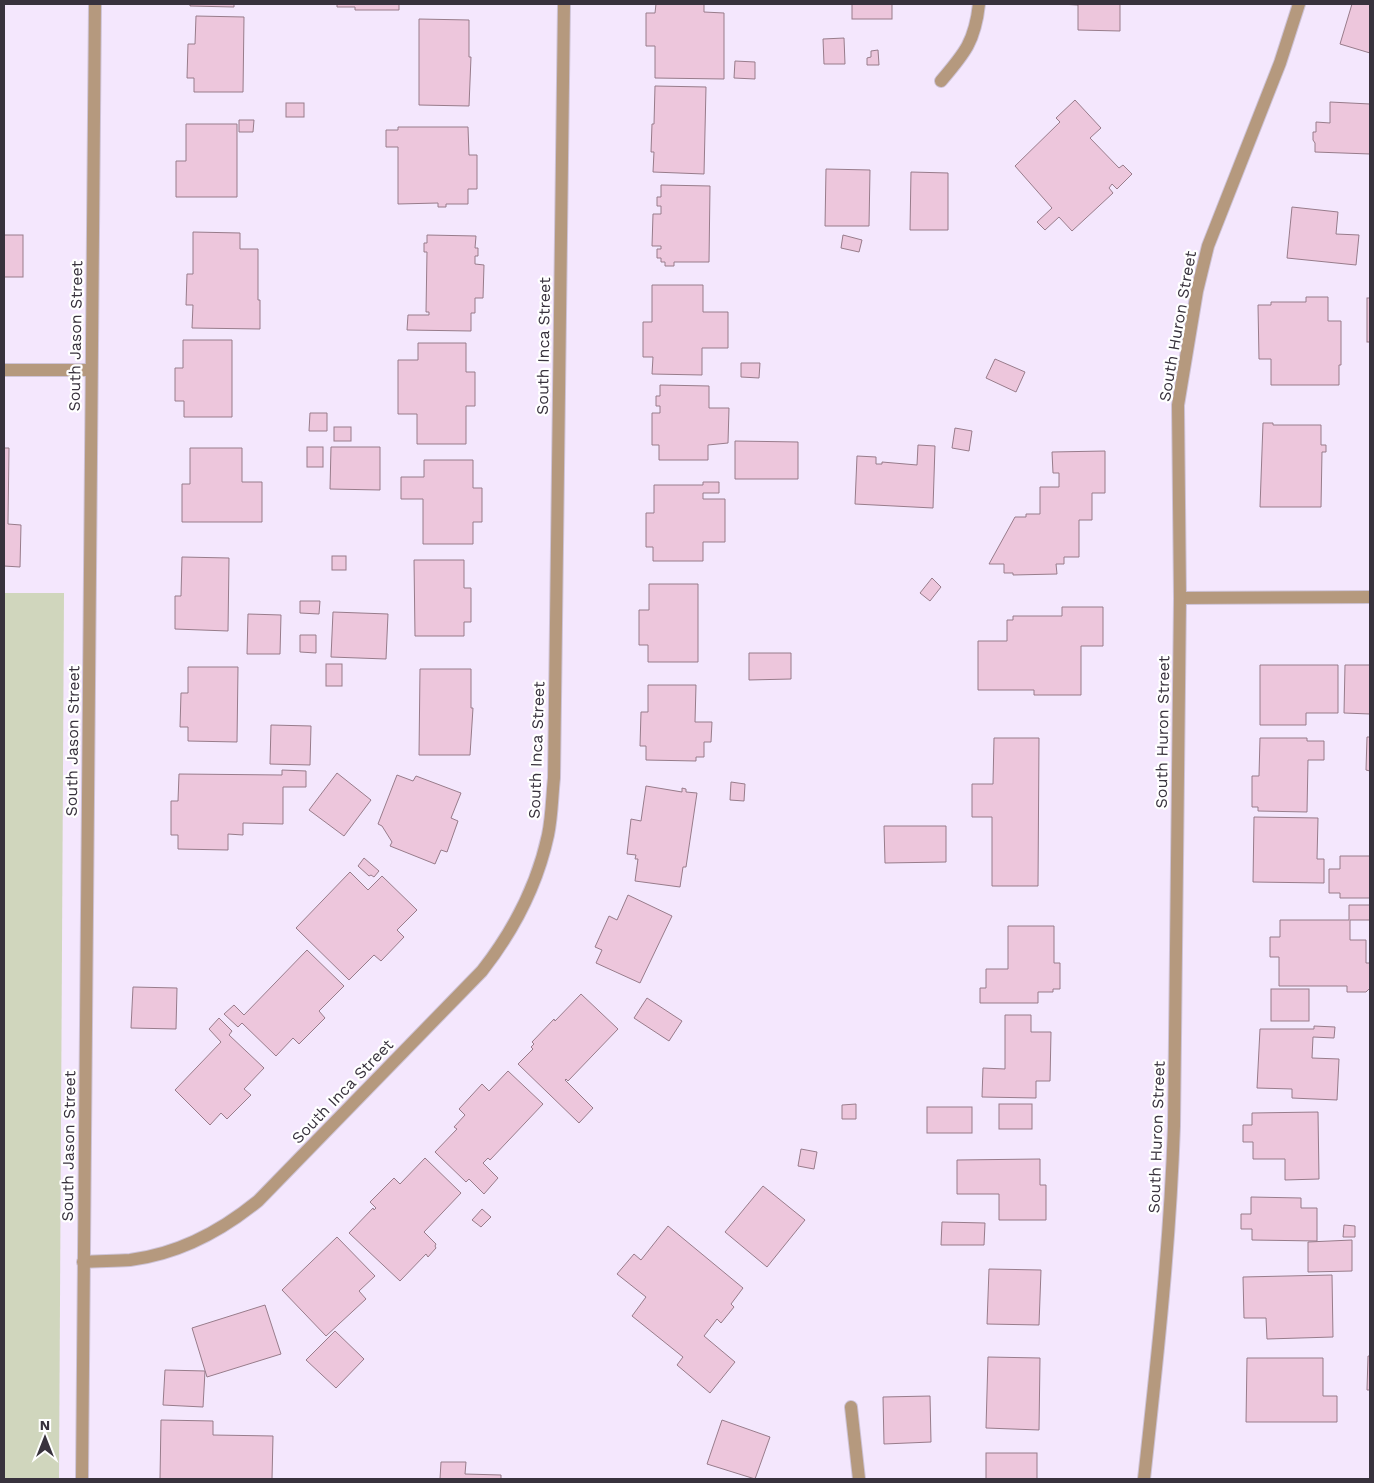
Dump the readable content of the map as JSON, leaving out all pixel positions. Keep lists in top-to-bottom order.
{
  "streets": {
    "street": ["South Huron Street", "South Jason Street", "South Inca Street"]
  },
  "crossings": [
    ["South Jason Street", "South Inca Street"]
  ],
  "north": "top"
}
